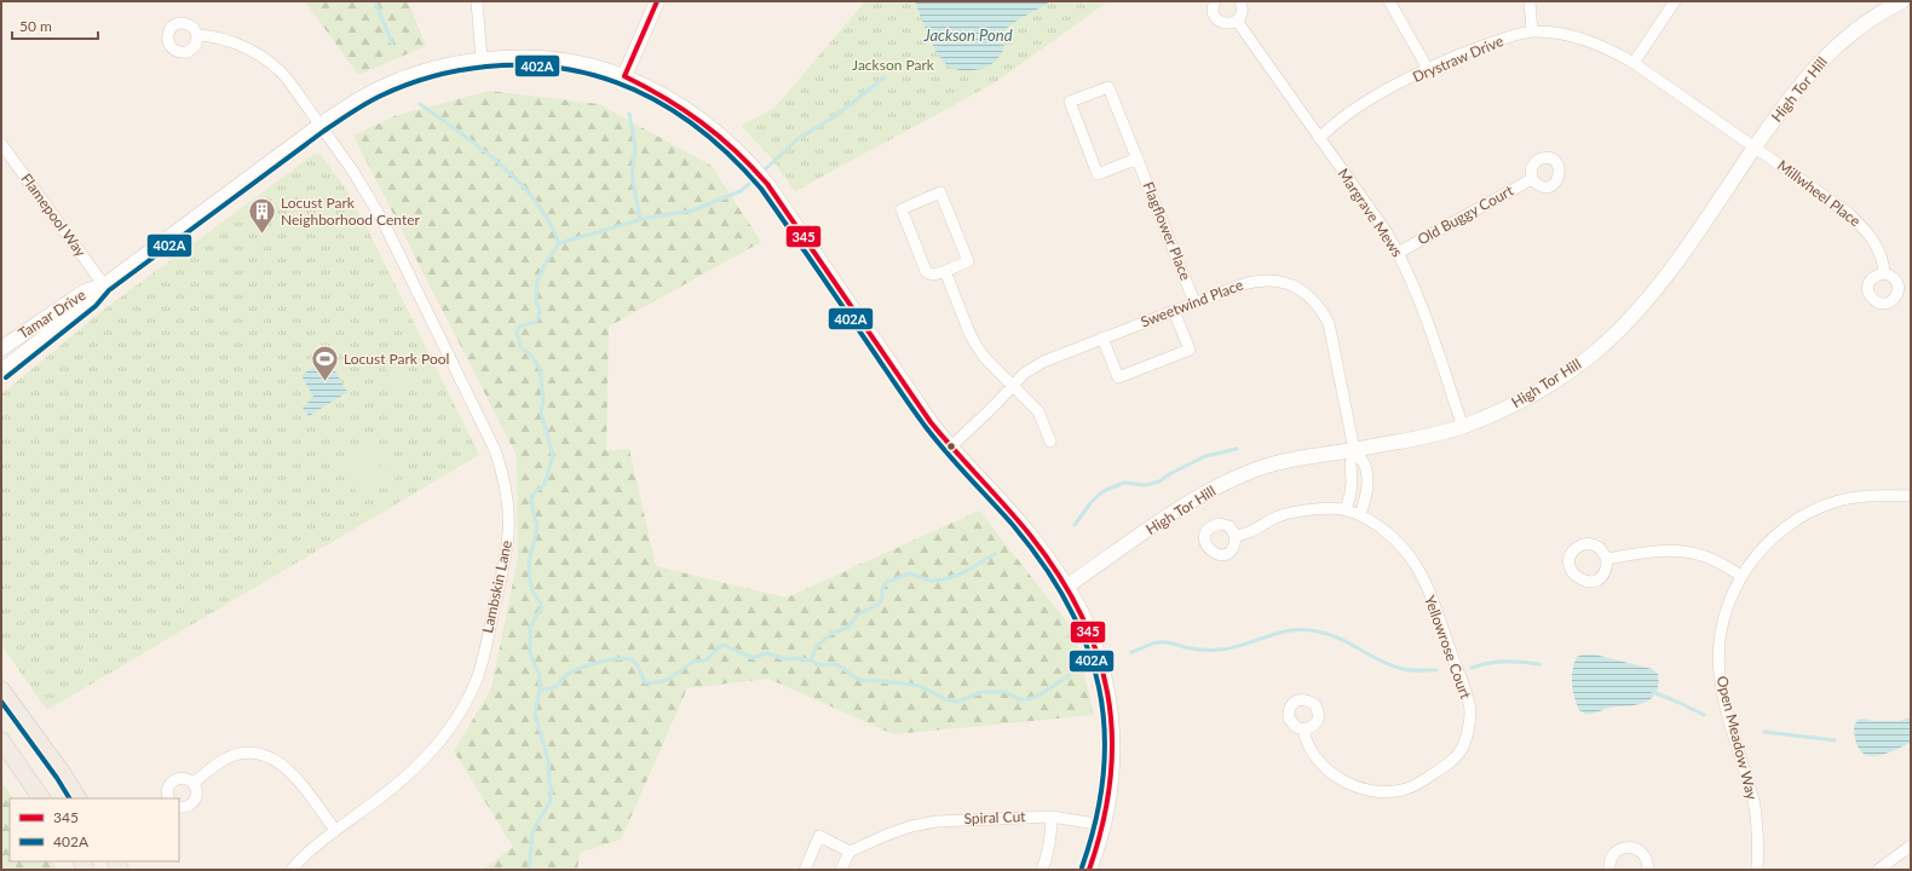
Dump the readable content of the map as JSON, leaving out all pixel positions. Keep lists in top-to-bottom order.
{
  "streets": {
    "street": [
      "Drystraw Drive",
      "High Tor Hill",
      "Millwheel Place",
      "Margrave Mews",
      "Flamepool Way",
      "Old Buggy Court",
      "Flagflower Place",
      "Sweetwind Place",
      "Tamar Drive",
      "Lambskin Lane",
      "Yellowrose Court",
      "Open Meadow Way",
      "Spiral Cut"
    ]
  },
  "crossings": [
    ["Drystraw Drive", "High Tor Hill"],
    ["Drystraw Drive", "Millwheel Place"],
    ["Drystraw Drive", "Margrave Mews"],
    ["High Tor Hill", "Millwheel Place"],
    ["High Tor Hill", "Margrave Mews"],
    ["High Tor Hill", "Sweetwind Place"],
    ["High Tor Hill", "Tamar Drive"],
    ["Margrave Mews", "Old Buggy Court"],
    ["Flamepool Way", "Tamar Drive"],
    ["Flagflower Place", "Sweetwind Place"],
    ["Sweetwind Place", "Tamar Drive"],
    ["Tamar Drive", "Lambskin Lane"],
    ["Tamar Drive", "Spiral Cut"]
  ],
  "water": ["Jackson Pond"],
  "parks": ["Jackson Park"],
  "places": {
    "building": ["Locust Park Neighborhood Center"],
    "sports": ["Locust Park Pool"]
  },
  "lines": ["transit line 345", "transit line 402A"],
  "legend": ["345", "402A"],
  "scale_bar": "50 m"
}
